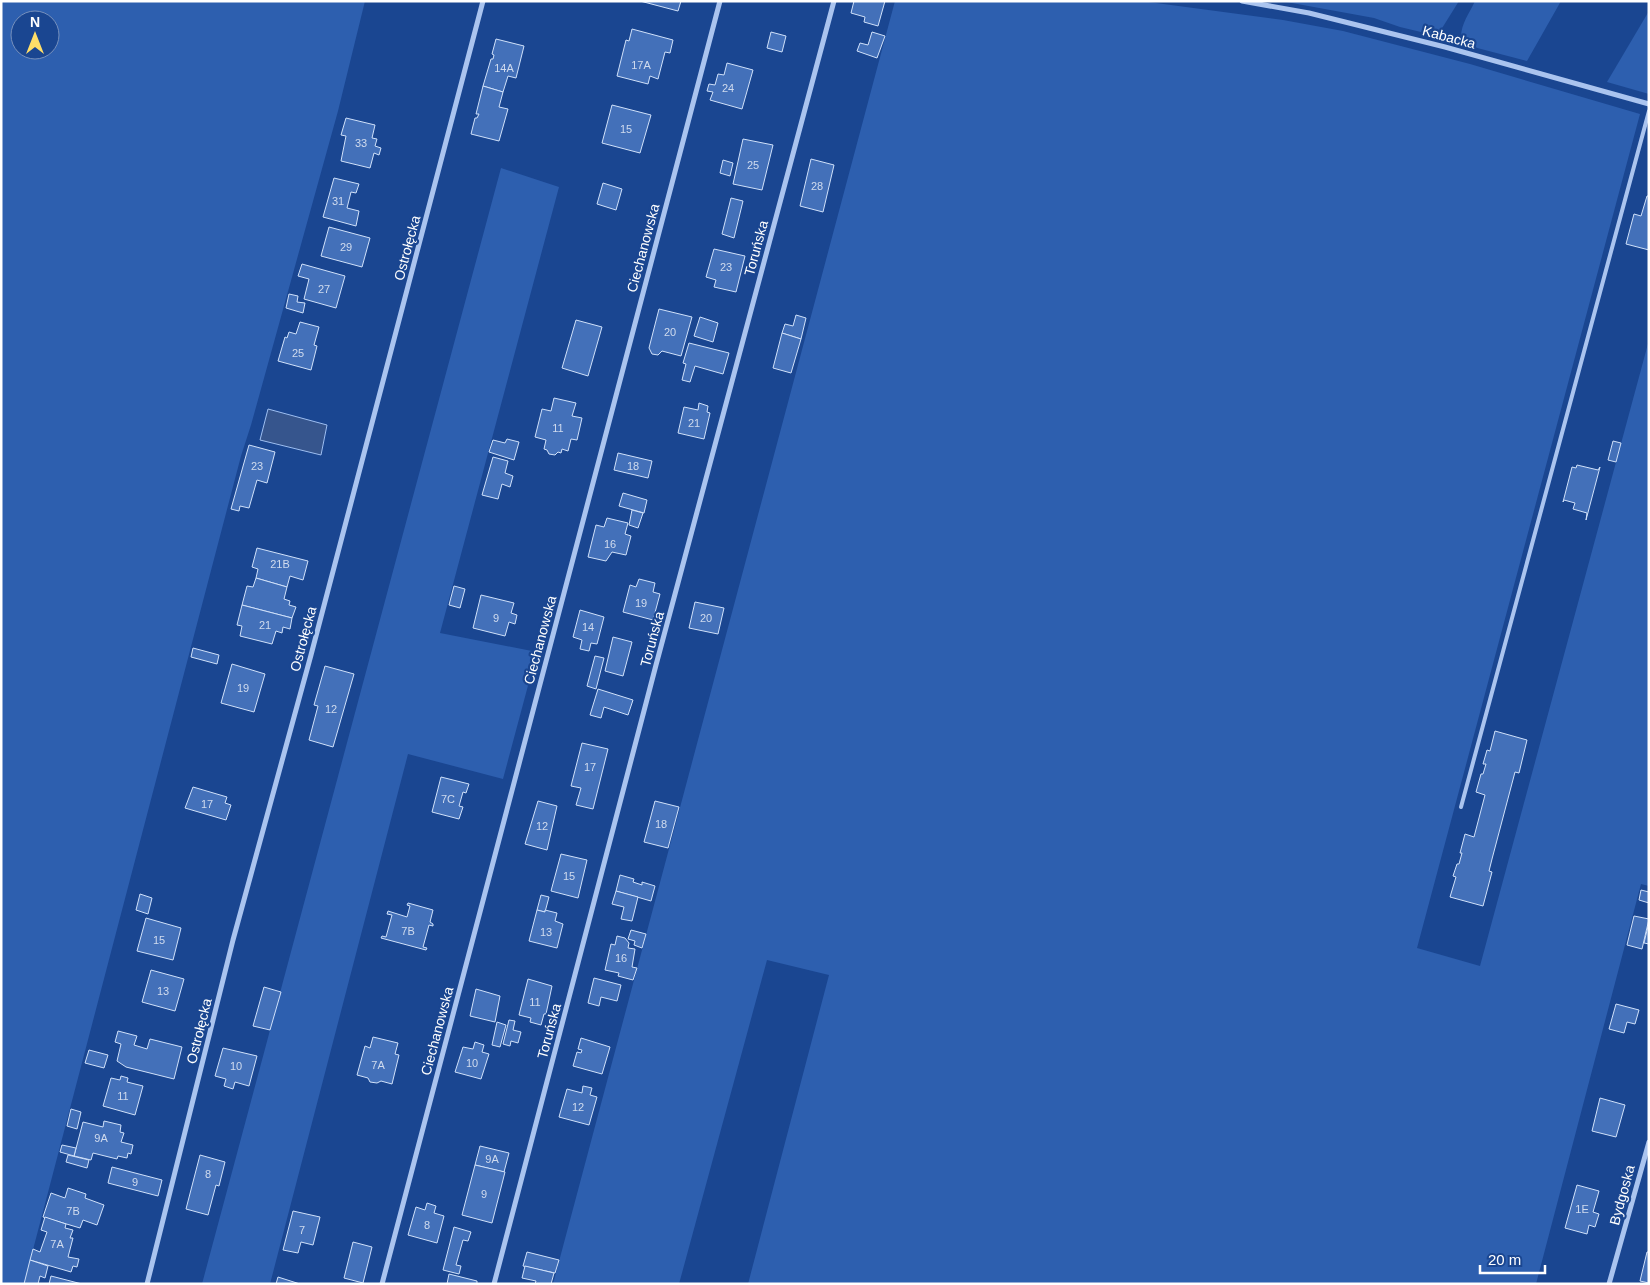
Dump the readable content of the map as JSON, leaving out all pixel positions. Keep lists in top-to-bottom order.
{
  "streets": {
    "street": [
      "Kabacka",
      "Ostrołęcka",
      "Ciechanowska",
      "Toruńska",
      "Bydgoska"
    ]
  },
  "house_numbers": [
    "17A",
    "14A",
    "24",
    "15",
    "33",
    "25",
    "28",
    "31",
    "29",
    "23",
    "27",
    "20",
    "25",
    "21",
    "11",
    "23",
    "18",
    "16",
    "21B",
    "19",
    "9",
    "20",
    "21",
    "14",
    "19",
    "12",
    "17",
    "7C",
    "17",
    "18",
    "12",
    "15",
    "7B",
    "13",
    "15",
    "16",
    "13",
    "11",
    "10",
    "7A",
    "10",
    "11",
    "12",
    "9A",
    "9A",
    "8",
    "9",
    "9",
    "1E",
    "7B",
    "8",
    "7",
    "7A"
  ],
  "scale_bar": "20 m",
  "north": "top"
}
